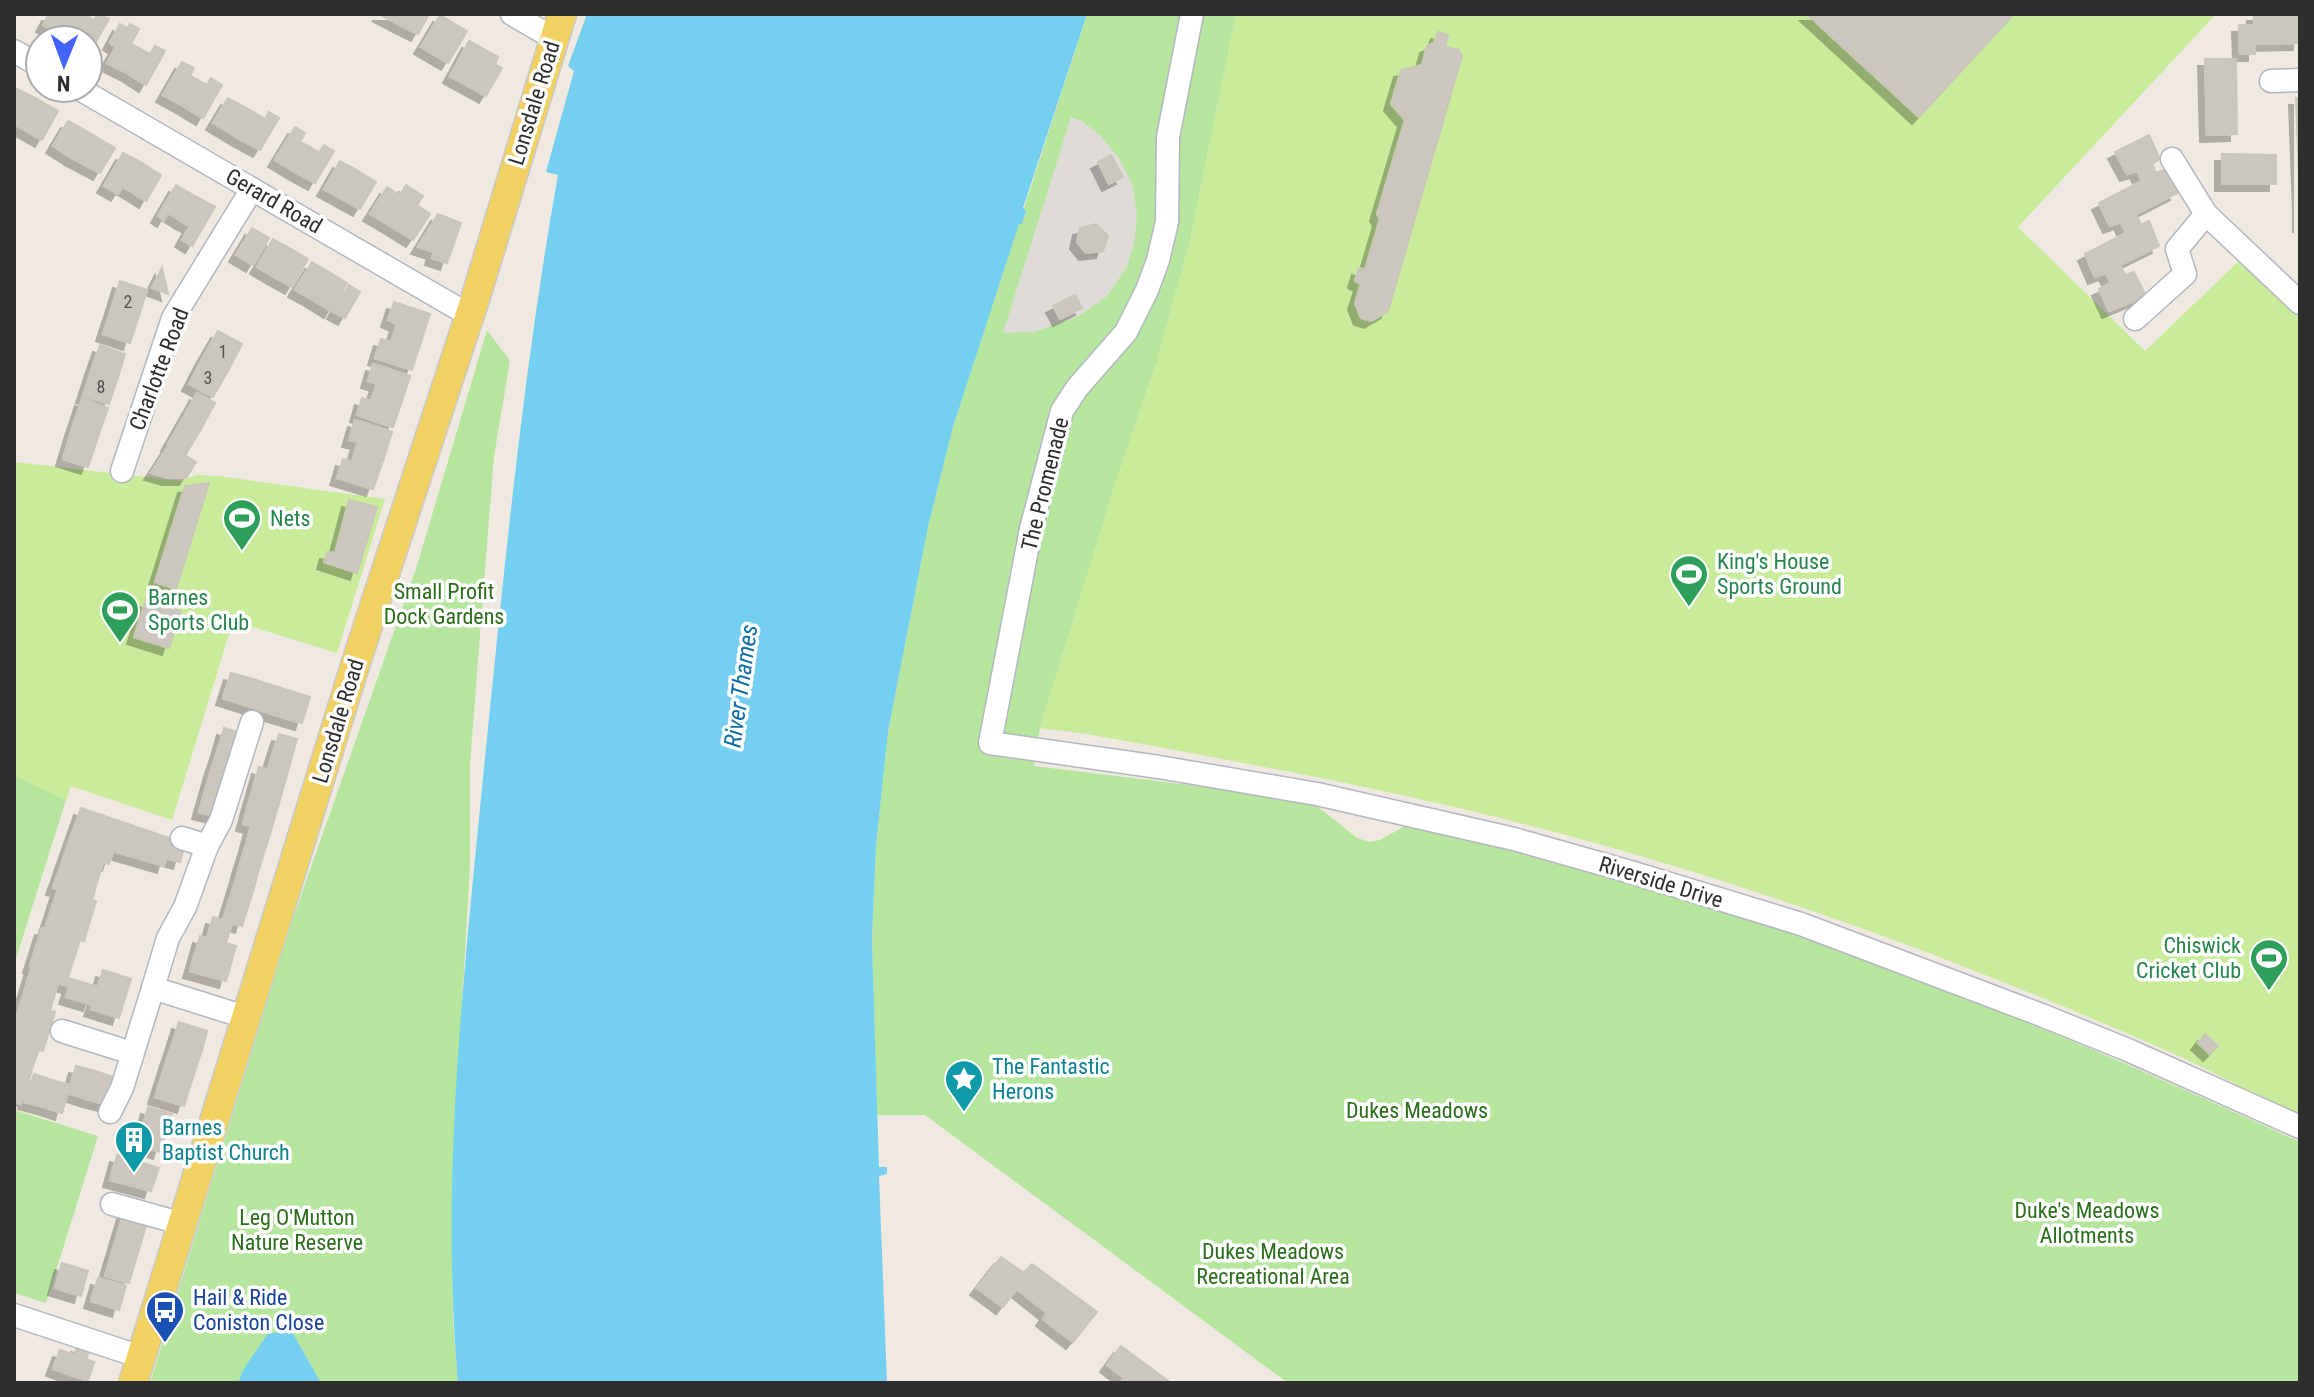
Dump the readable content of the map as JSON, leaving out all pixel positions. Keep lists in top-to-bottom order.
{
  "streets": {
    "main road": ["Lonsdale Road"],
    "street": [
      "Gerard Road",
      "Charlotte Road",
      "The Promenade",
      "Riverside Drive"
    ]
  },
  "crossings": [
    ["Lonsdale Road", "Gerard Road"],
    ["Gerard Road", "Charlotte Road"],
    ["The Promenade", "Riverside Drive"]
  ],
  "water": ["River Thames"],
  "parks": [
    "Small Profit Dock Gardens",
    "Dukes Meadows",
    "Duke's Meadows Allotments",
    "Leg O'Mutton Nature Reserve",
    "Dukes Meadows Recreational Area"
  ],
  "places": {
    "sports": [
      "Nets",
      "King's House Sports Ground",
      "Barnes Sports Club",
      "Chiswick Cricket Club"
    ],
    "place": ["The Fantastic Herons"],
    "building": ["Barnes Baptist Church"],
    "bus stop": ["Hail & Ride Coniston Close"]
  },
  "house_numbers": [
    "2",
    "1",
    "3",
    "8"
  ],
  "north": "bottom"
}
